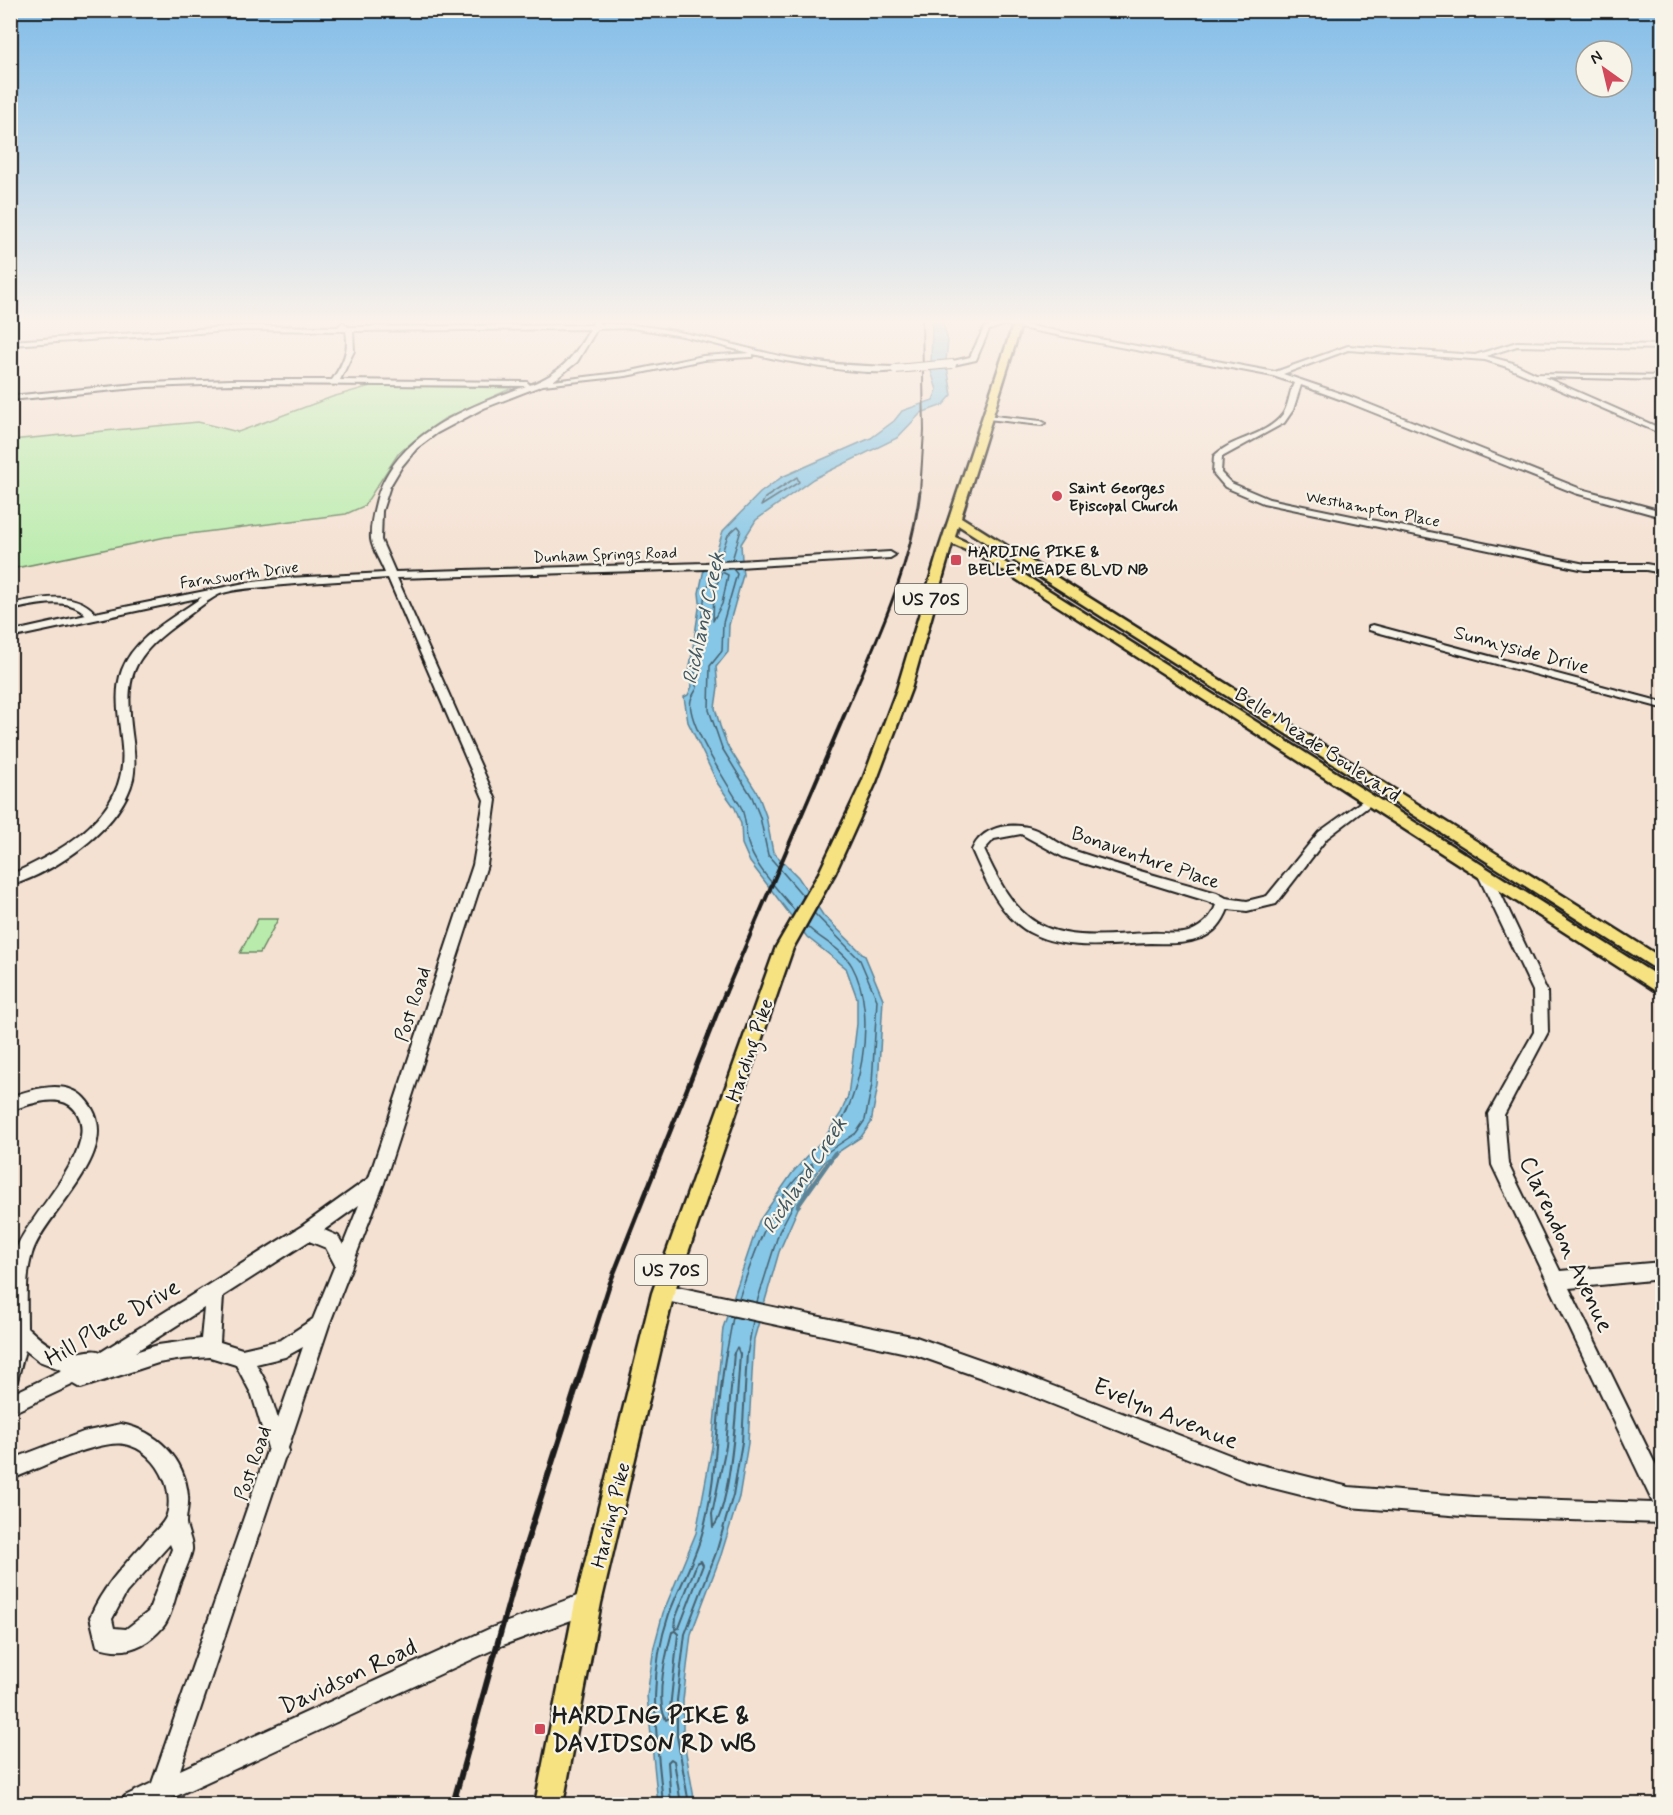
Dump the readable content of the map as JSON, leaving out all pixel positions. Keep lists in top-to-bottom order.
{
  "streets": {
    "main road": ["US 70S", "Belle Meade Boulevard", "Harding Pike"],
    "street": [
      "Westhampton Place",
      "Dunham Springs Road",
      "Farnsworth Drive",
      "Sunnyside Drive",
      "Bonaventure Place",
      "Post Road",
      "Clarendon Avenue",
      "Hill Place Drive",
      "Evelyn Avenue",
      "Davidson Road"
    ]
  },
  "crossings": [
    ["Dunham Springs Road", "Farnsworth Drive"],
    ["Dunham Springs Road", "Post Road"],
    ["Farnsworth Drive", "Post Road"],
    ["Belle Meade Boulevard", "Bonaventure Place"],
    ["Belle Meade Boulevard", "Harding Pike"],
    ["Belle Meade Boulevard", "Clarendon Avenue"],
    ["Post Road", "Hill Place Drive"],
    ["Post Road", "Davidson Road"],
    ["Harding Pike", "Evelyn Avenue"],
    ["Harding Pike", "Davidson Road"]
  ],
  "water": ["Richland Creek"],
  "places": {
    "other": ["Saint Georges Episcopal Church"],
    "transit": ["HARDING PIKE & BELLE MEADE BLVD NB", "HARDING PIKE & DAVIDSON RD WB"]
  },
  "north": "top left"
}
